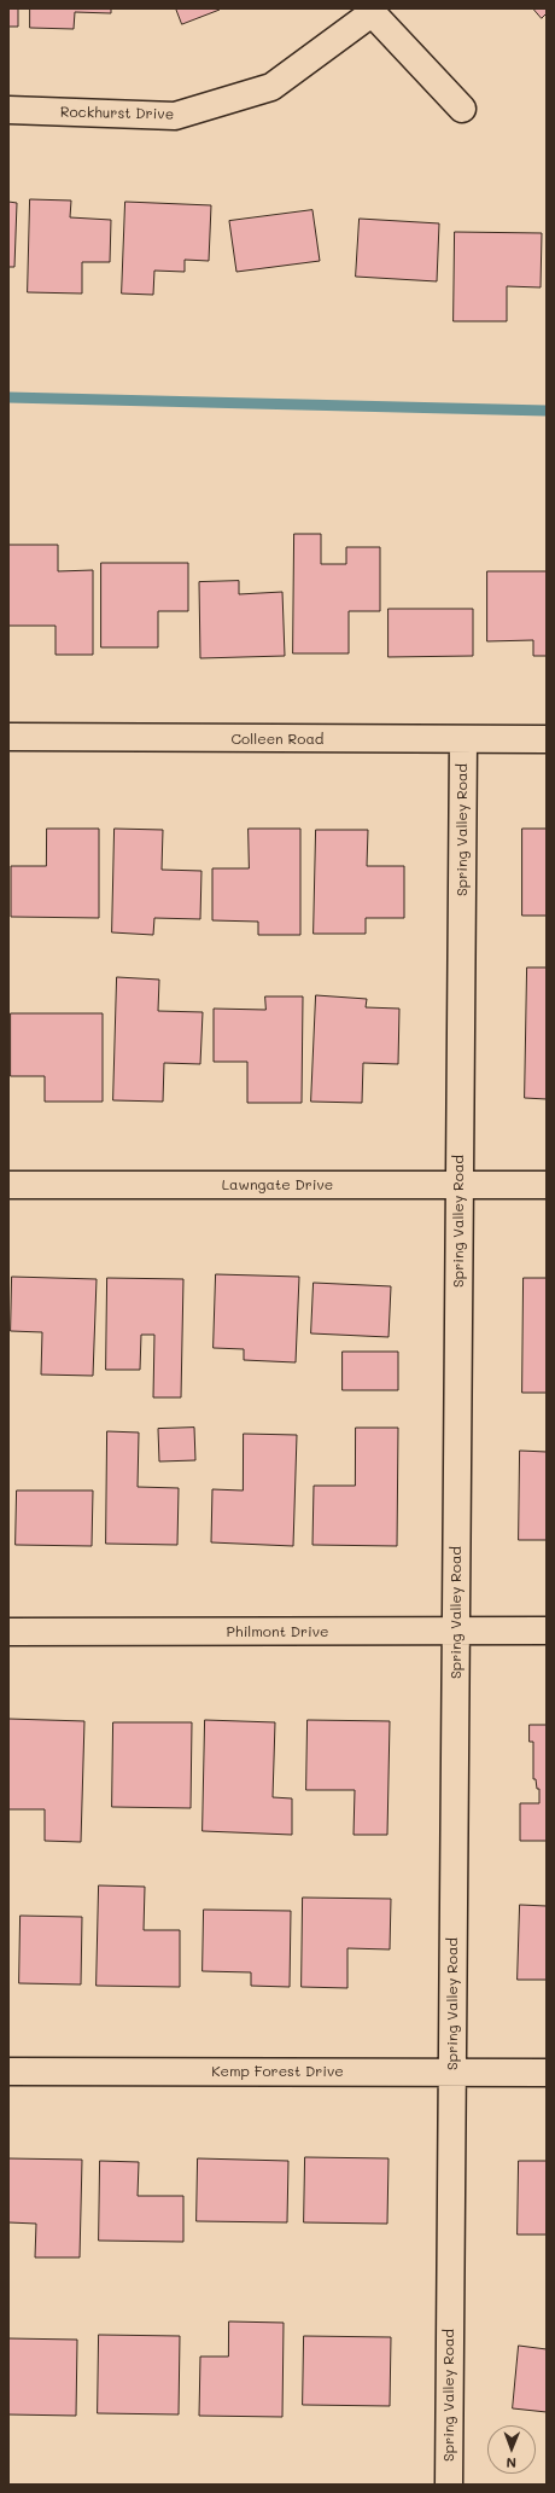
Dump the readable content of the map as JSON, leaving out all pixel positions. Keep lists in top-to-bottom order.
{
  "streets": {
    "street": [
      "Rockhurst Drive",
      "Colleen Road",
      "Spring Valley Road",
      "Lawngate Drive",
      "Philmont Drive",
      "Kemp Forest Drive"
    ]
  },
  "crossings": [
    ["Colleen Road", "Spring Valley Road"],
    ["Spring Valley Road", "Lawngate Drive"],
    ["Spring Valley Road", "Philmont Drive"],
    ["Spring Valley Road", "Kemp Forest Drive"]
  ],
  "north": "bottom"
}
